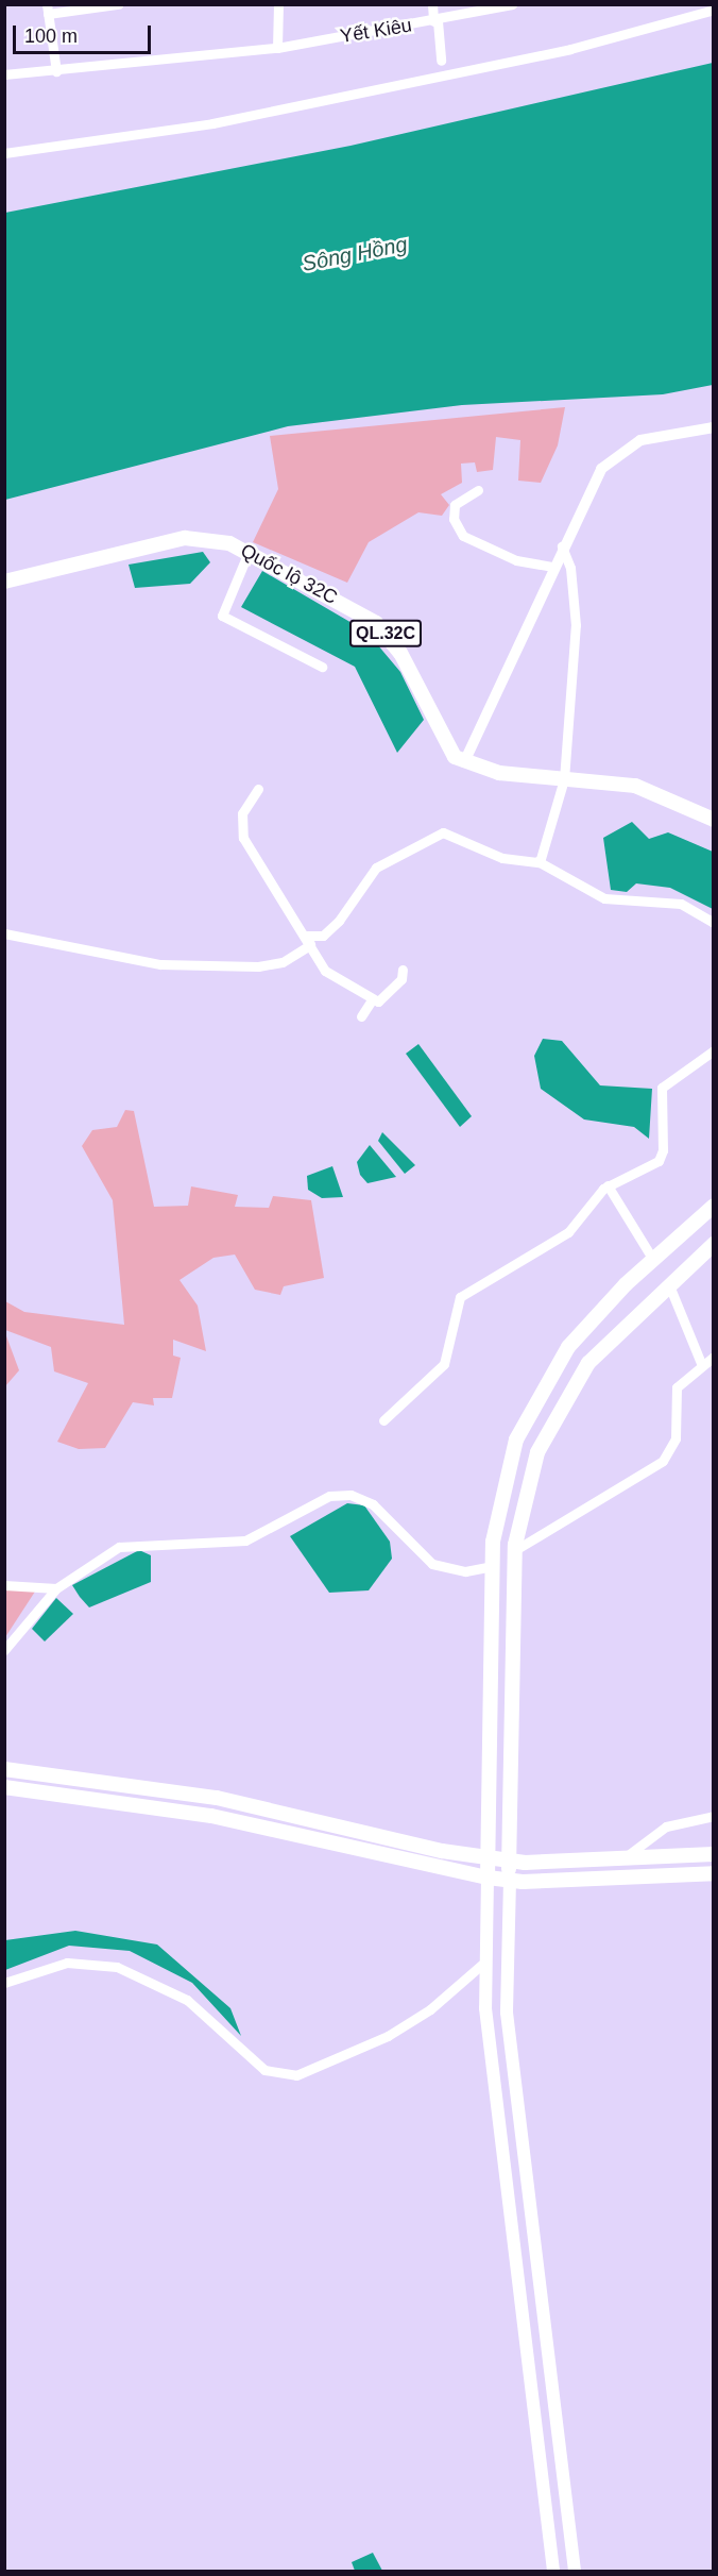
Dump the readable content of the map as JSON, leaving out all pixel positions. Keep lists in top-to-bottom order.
{
  "streets": {
    "main road": ["Quốc lộ 32C", "QL.32C"],
    "street": ["Yết Kiêu"]
  },
  "water": ["Sông Hồng"],
  "scale_bar": "100 m"
}
